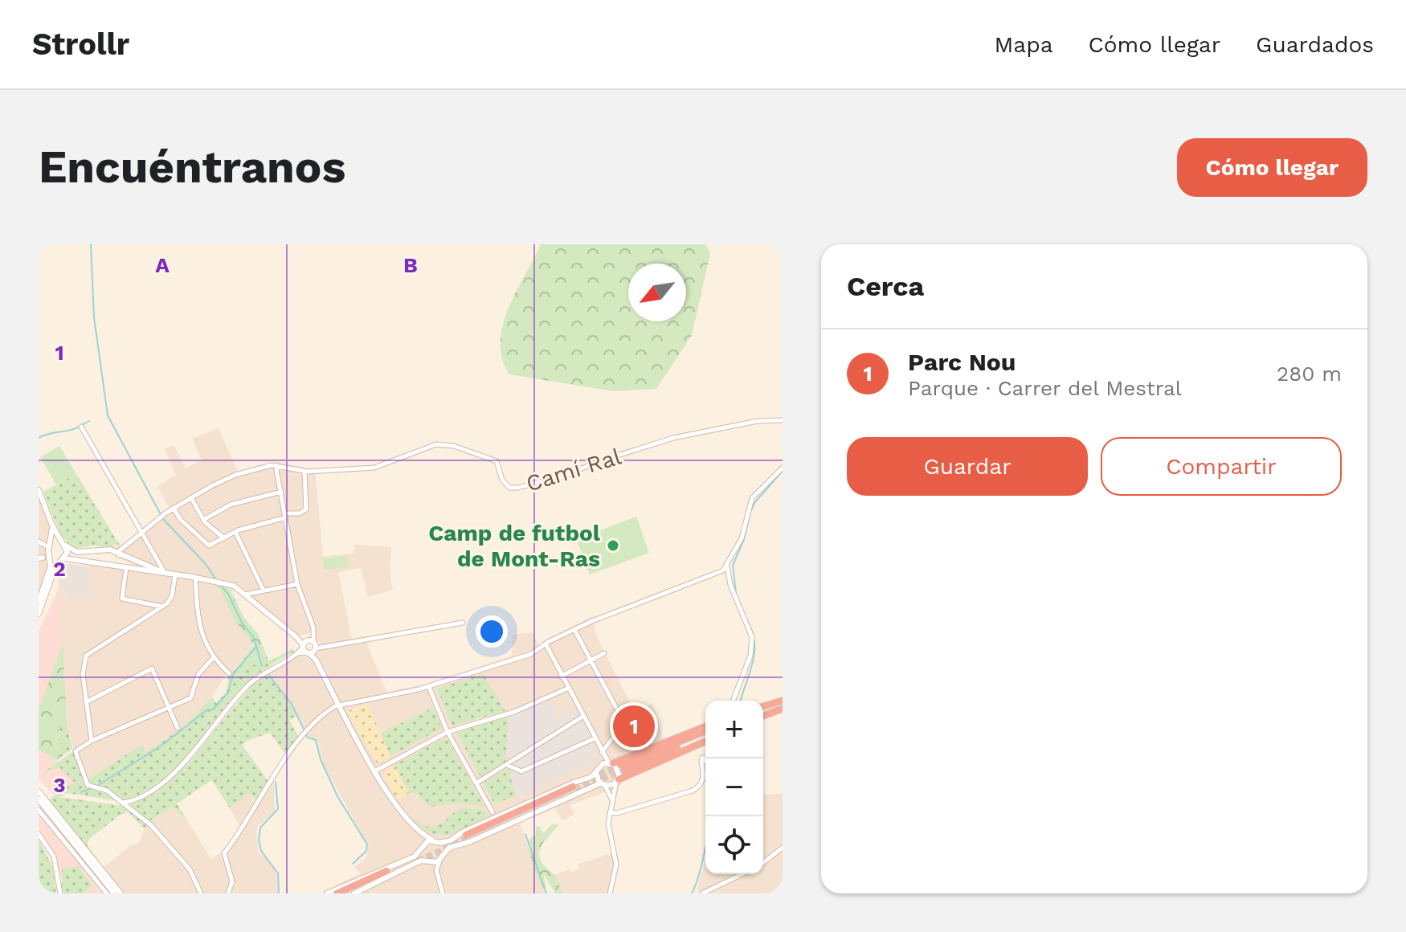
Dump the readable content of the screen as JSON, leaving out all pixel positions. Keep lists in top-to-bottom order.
{
  "streets": {
    "street": ["Camí Ral"]
  },
  "places": ["Camp de futbol de Mont-Ras"],
  "north": "bottom left",
  "page": {
    "header": "Strollr",
    "nav": ["Mapa", "Cómo llegar", "Guardados"],
    "buttons": [
      "Cómo llegar",
      ["Guardar", "Compartir"]
    ],
    "title": "Encuéntranos",
    "heading": "Cerca",
    "list": [
      {
        "mark": "1",
        "name": "Parc Nou",
        "note": "Parque · Carrer del Mestral",
        "value": "280 m"
      }
    ],
    "map_buttons": ["+", "−"],
    "pins": "1"
  },
  "grid": {
    "columns": ["A", "B"],
    "rows": ["1", "2", "3"]
  }
}
